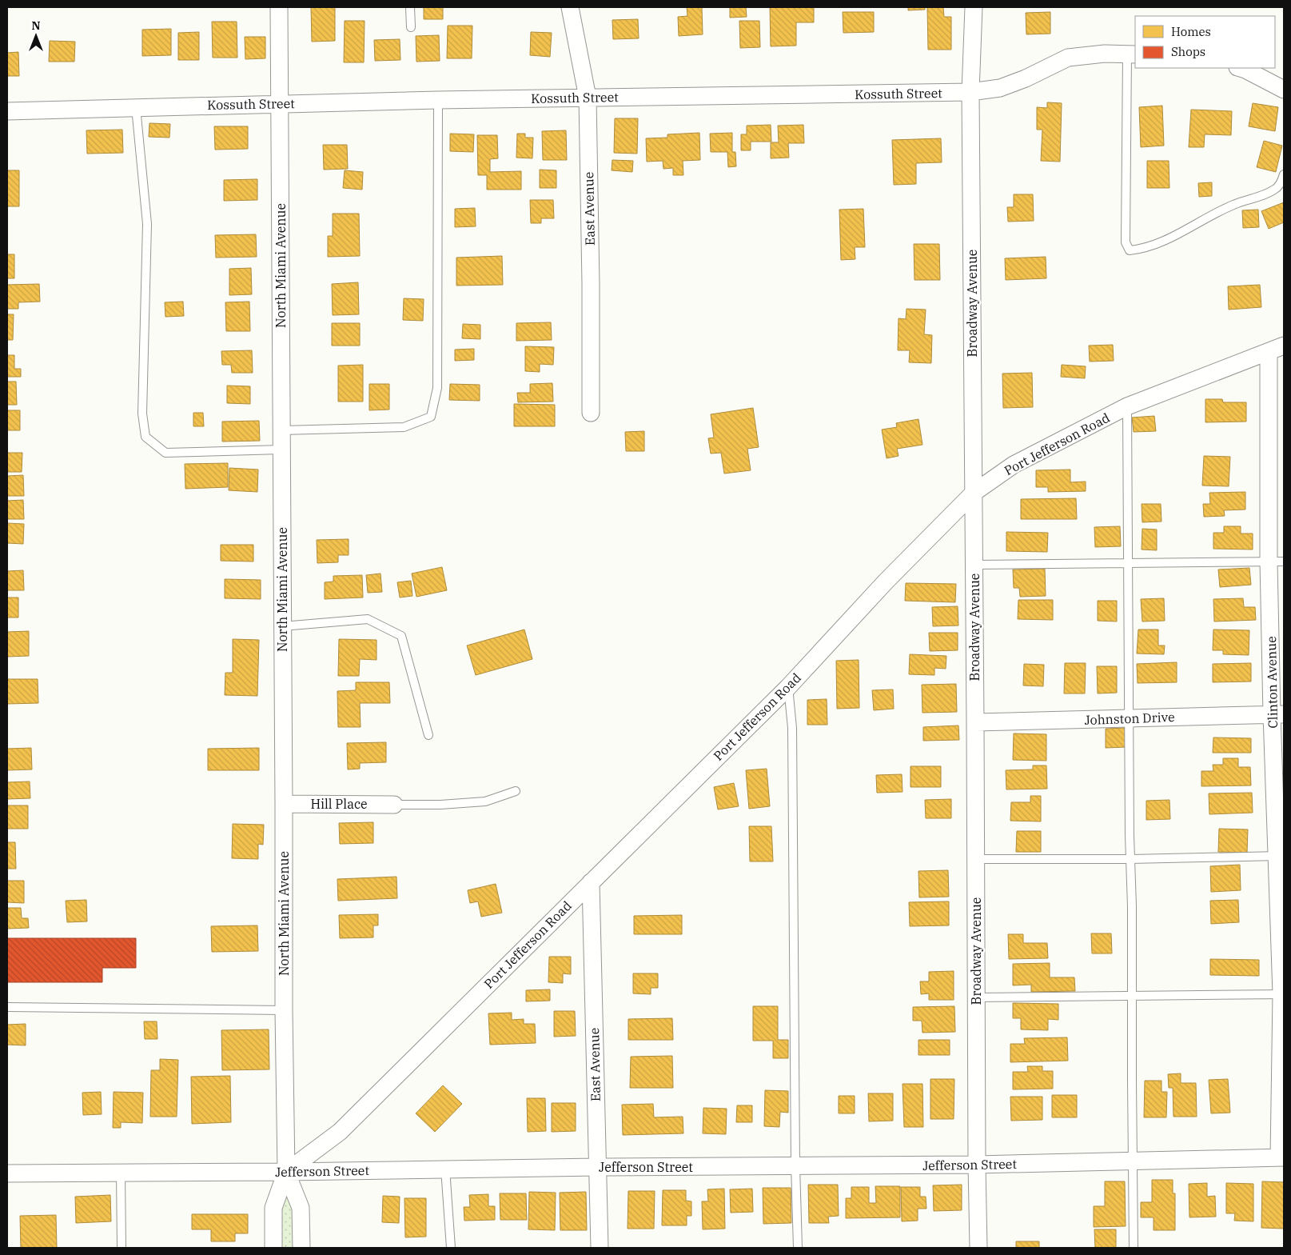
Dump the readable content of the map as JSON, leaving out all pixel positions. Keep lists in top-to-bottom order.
{
  "streets": {
    "street": [
      "Kossuth Street",
      "East Avenue",
      "North Miami Avenue",
      "Broadway Avenue",
      "Port Jefferson Road",
      "Clinton Avenue",
      "Johnston Drive",
      "Hill Place",
      "Jefferson Street"
    ]
  },
  "crossings": [
    ["Kossuth Street", "East Avenue"],
    ["Kossuth Street", "North Miami Avenue"],
    ["Kossuth Street", "Broadway Avenue"],
    ["East Avenue", "Port Jefferson Road"],
    ["East Avenue", "Jefferson Street"],
    ["North Miami Avenue", "Port Jefferson Road"],
    ["North Miami Avenue", "Hill Place"],
    ["North Miami Avenue", "Jefferson Street"],
    ["Broadway Avenue", "Port Jefferson Road"],
    ["Broadway Avenue", "Johnston Drive"],
    ["Broadway Avenue", "Jefferson Street"],
    ["Port Jefferson Road", "Clinton Avenue"],
    ["Port Jefferson Road", "Jefferson Street"],
    ["Clinton Avenue", "Johnston Drive"],
    ["Clinton Avenue", "Jefferson Street"]
  ],
  "legend": ["Homes", "Shops"],
  "north": "top"
}
